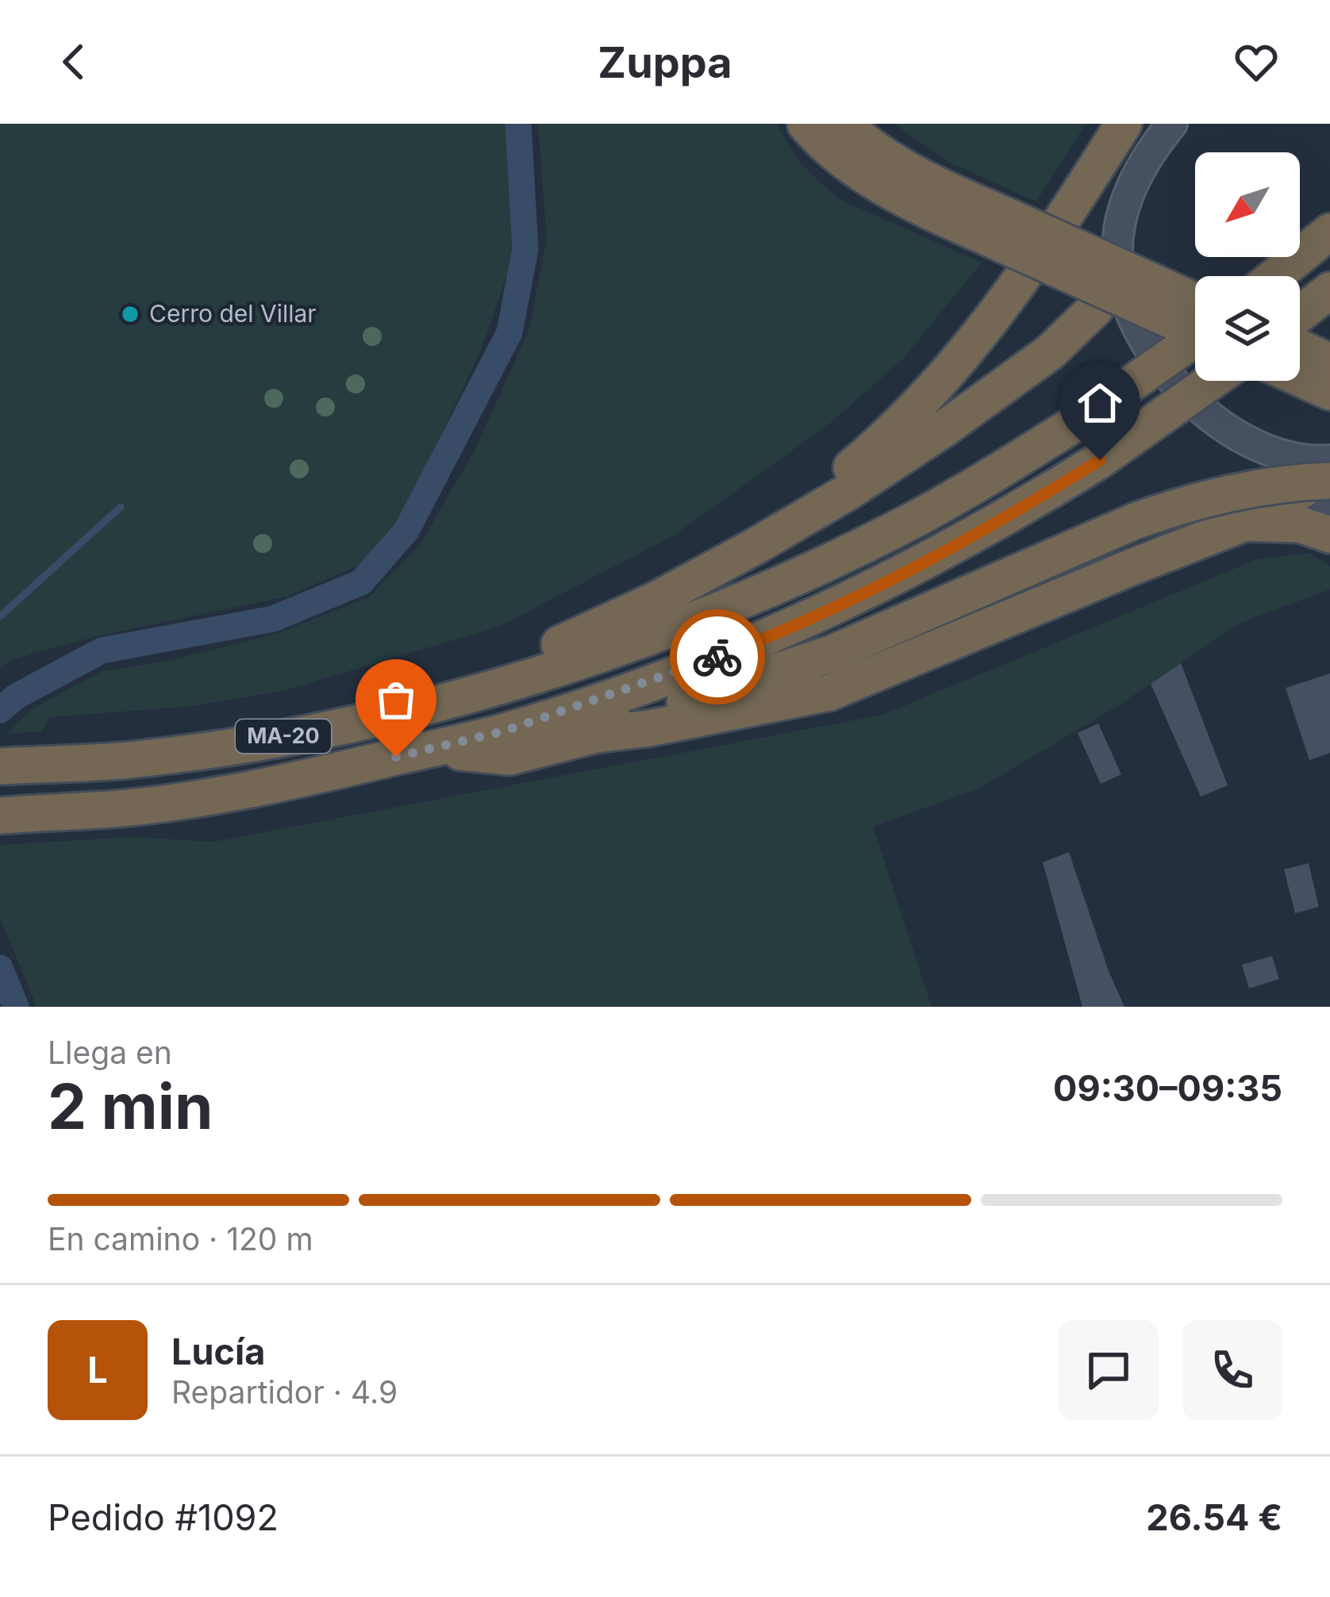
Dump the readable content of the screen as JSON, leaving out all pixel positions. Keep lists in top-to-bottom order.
{
  "streets": {
    "highway": ["MA-20"]
  },
  "places": ["Cerro del Villar"],
  "north": "bottom left",
  "page": {
    "header": "Zuppa",
    "heading": ["2 min", "Llega en", "09:30–09:35"],
    "panel": [
      "Lucía",
      "Repartidor · 4.9",
      "Pedido #1092",
      "26.54 €"
    ],
    "bar": "En camino · 120 m",
    "round": "L"
  }
}
